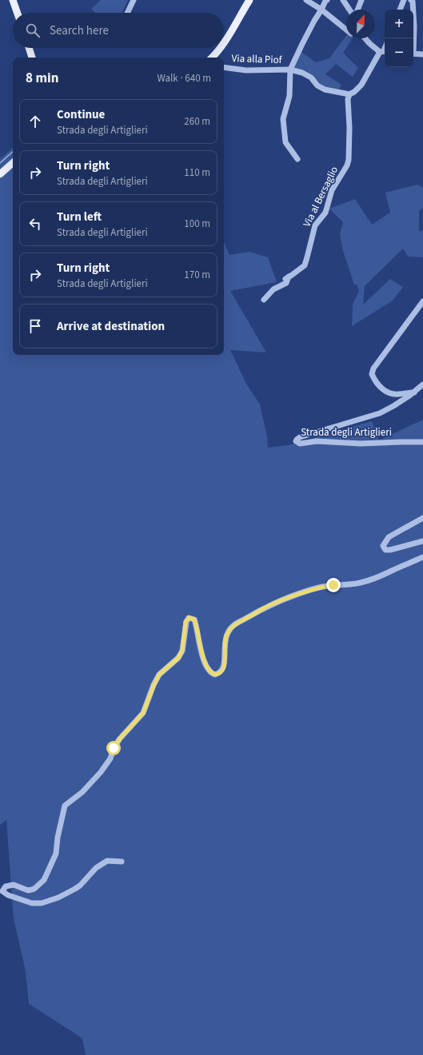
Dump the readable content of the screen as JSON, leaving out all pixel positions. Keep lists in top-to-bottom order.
{
  "streets": {
    "street": ["Via alla Piof", "Via al Bersaglio", "Strada degli Artiglieri"]
  },
  "crossings": [
    ["Via alla Piof", "Via al Bersaglio"]
  ],
  "north": "top right",
  "page": {
    "map_buttons": ["+", "−"],
    "search": "Search here",
    "heading": ["8 min", "Walk · 640 m"],
    "list": [
      ["Continue", "Strada degli Artiglieri", "260 m"],
      ["Turn right", "Strada degli Artiglieri", "110 m"],
      ["Turn left", "Strada degli Artiglieri", "100 m"],
      ["Turn right", "Strada degli Artiglieri", "170 m"],
      "Arrive at destination"
    ]
  }
}
